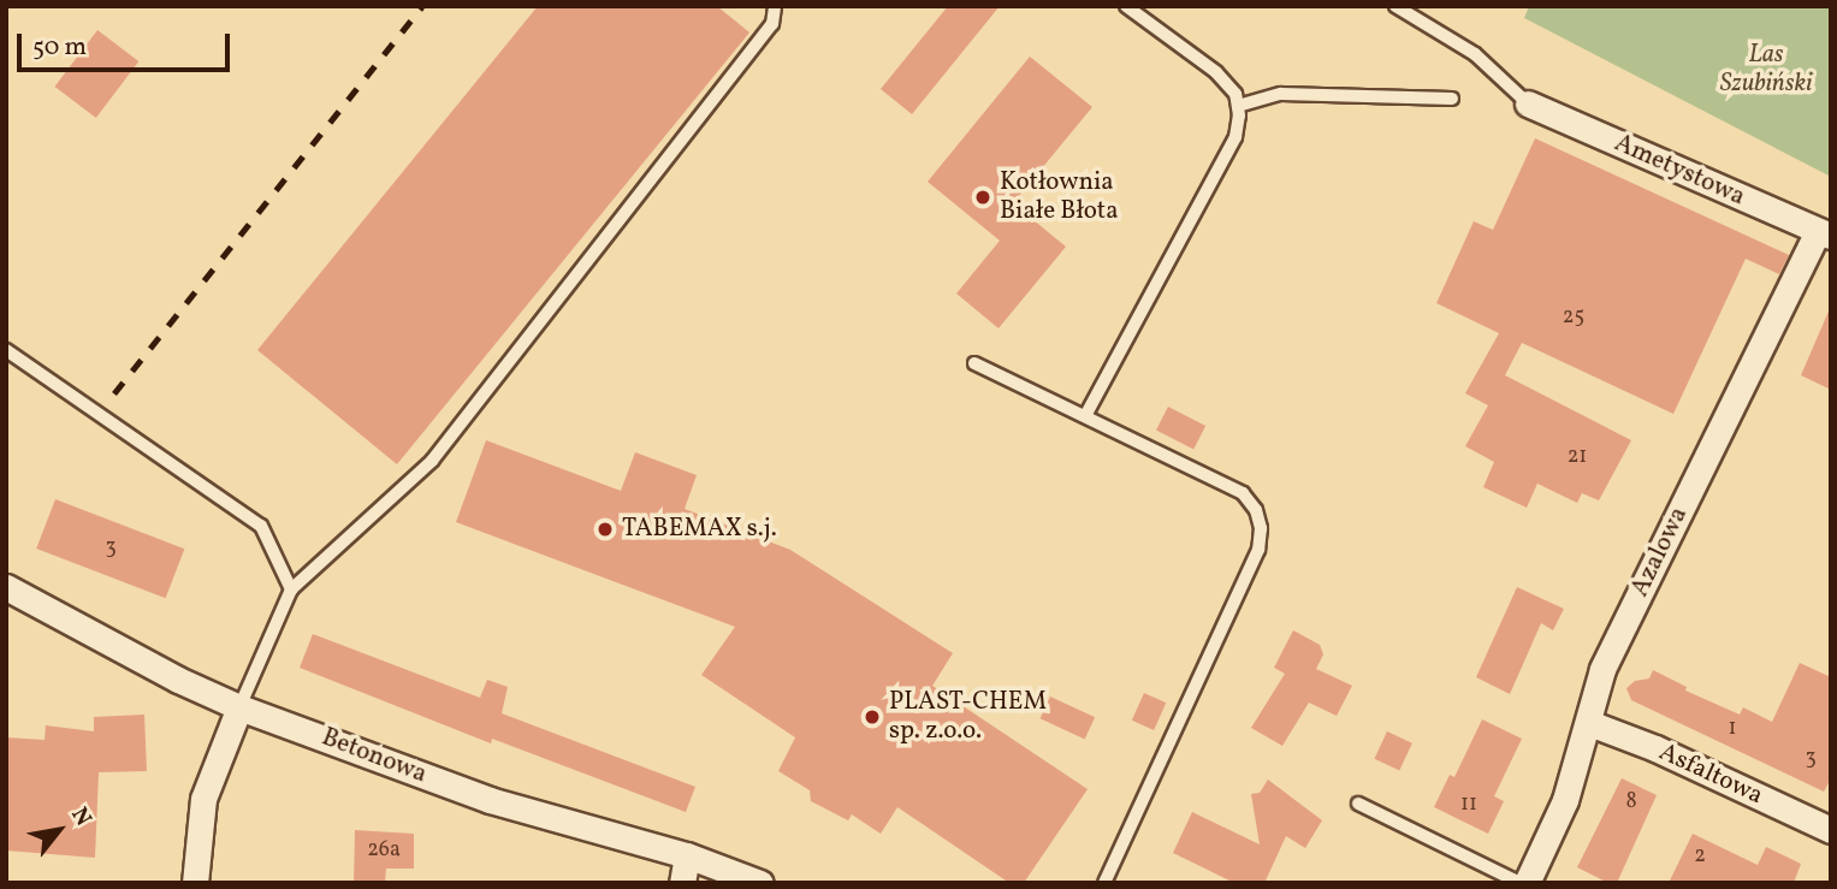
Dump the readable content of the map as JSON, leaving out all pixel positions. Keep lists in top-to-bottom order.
{
  "streets": {
    "street": [
      "Ametystowa",
      "Azalowa",
      "Betonowa",
      "Asfaltowa"
    ]
  },
  "crossings": [
    ["Ametystowa", "Azalowa"],
    ["Azalowa", "Asfaltowa"]
  ],
  "parks": ["Las Szubiński"],
  "places": ["Kotłownia Białe Błota", "TABEMAX s.j.", "PLAST-CHEM sp. z.o.o."],
  "house_numbers": [
    "25",
    "21",
    "3",
    "1",
    "3",
    "8",
    "11",
    "26a",
    "2"
  ],
  "scale_bar": "50 m",
  "north": "top right"
}
